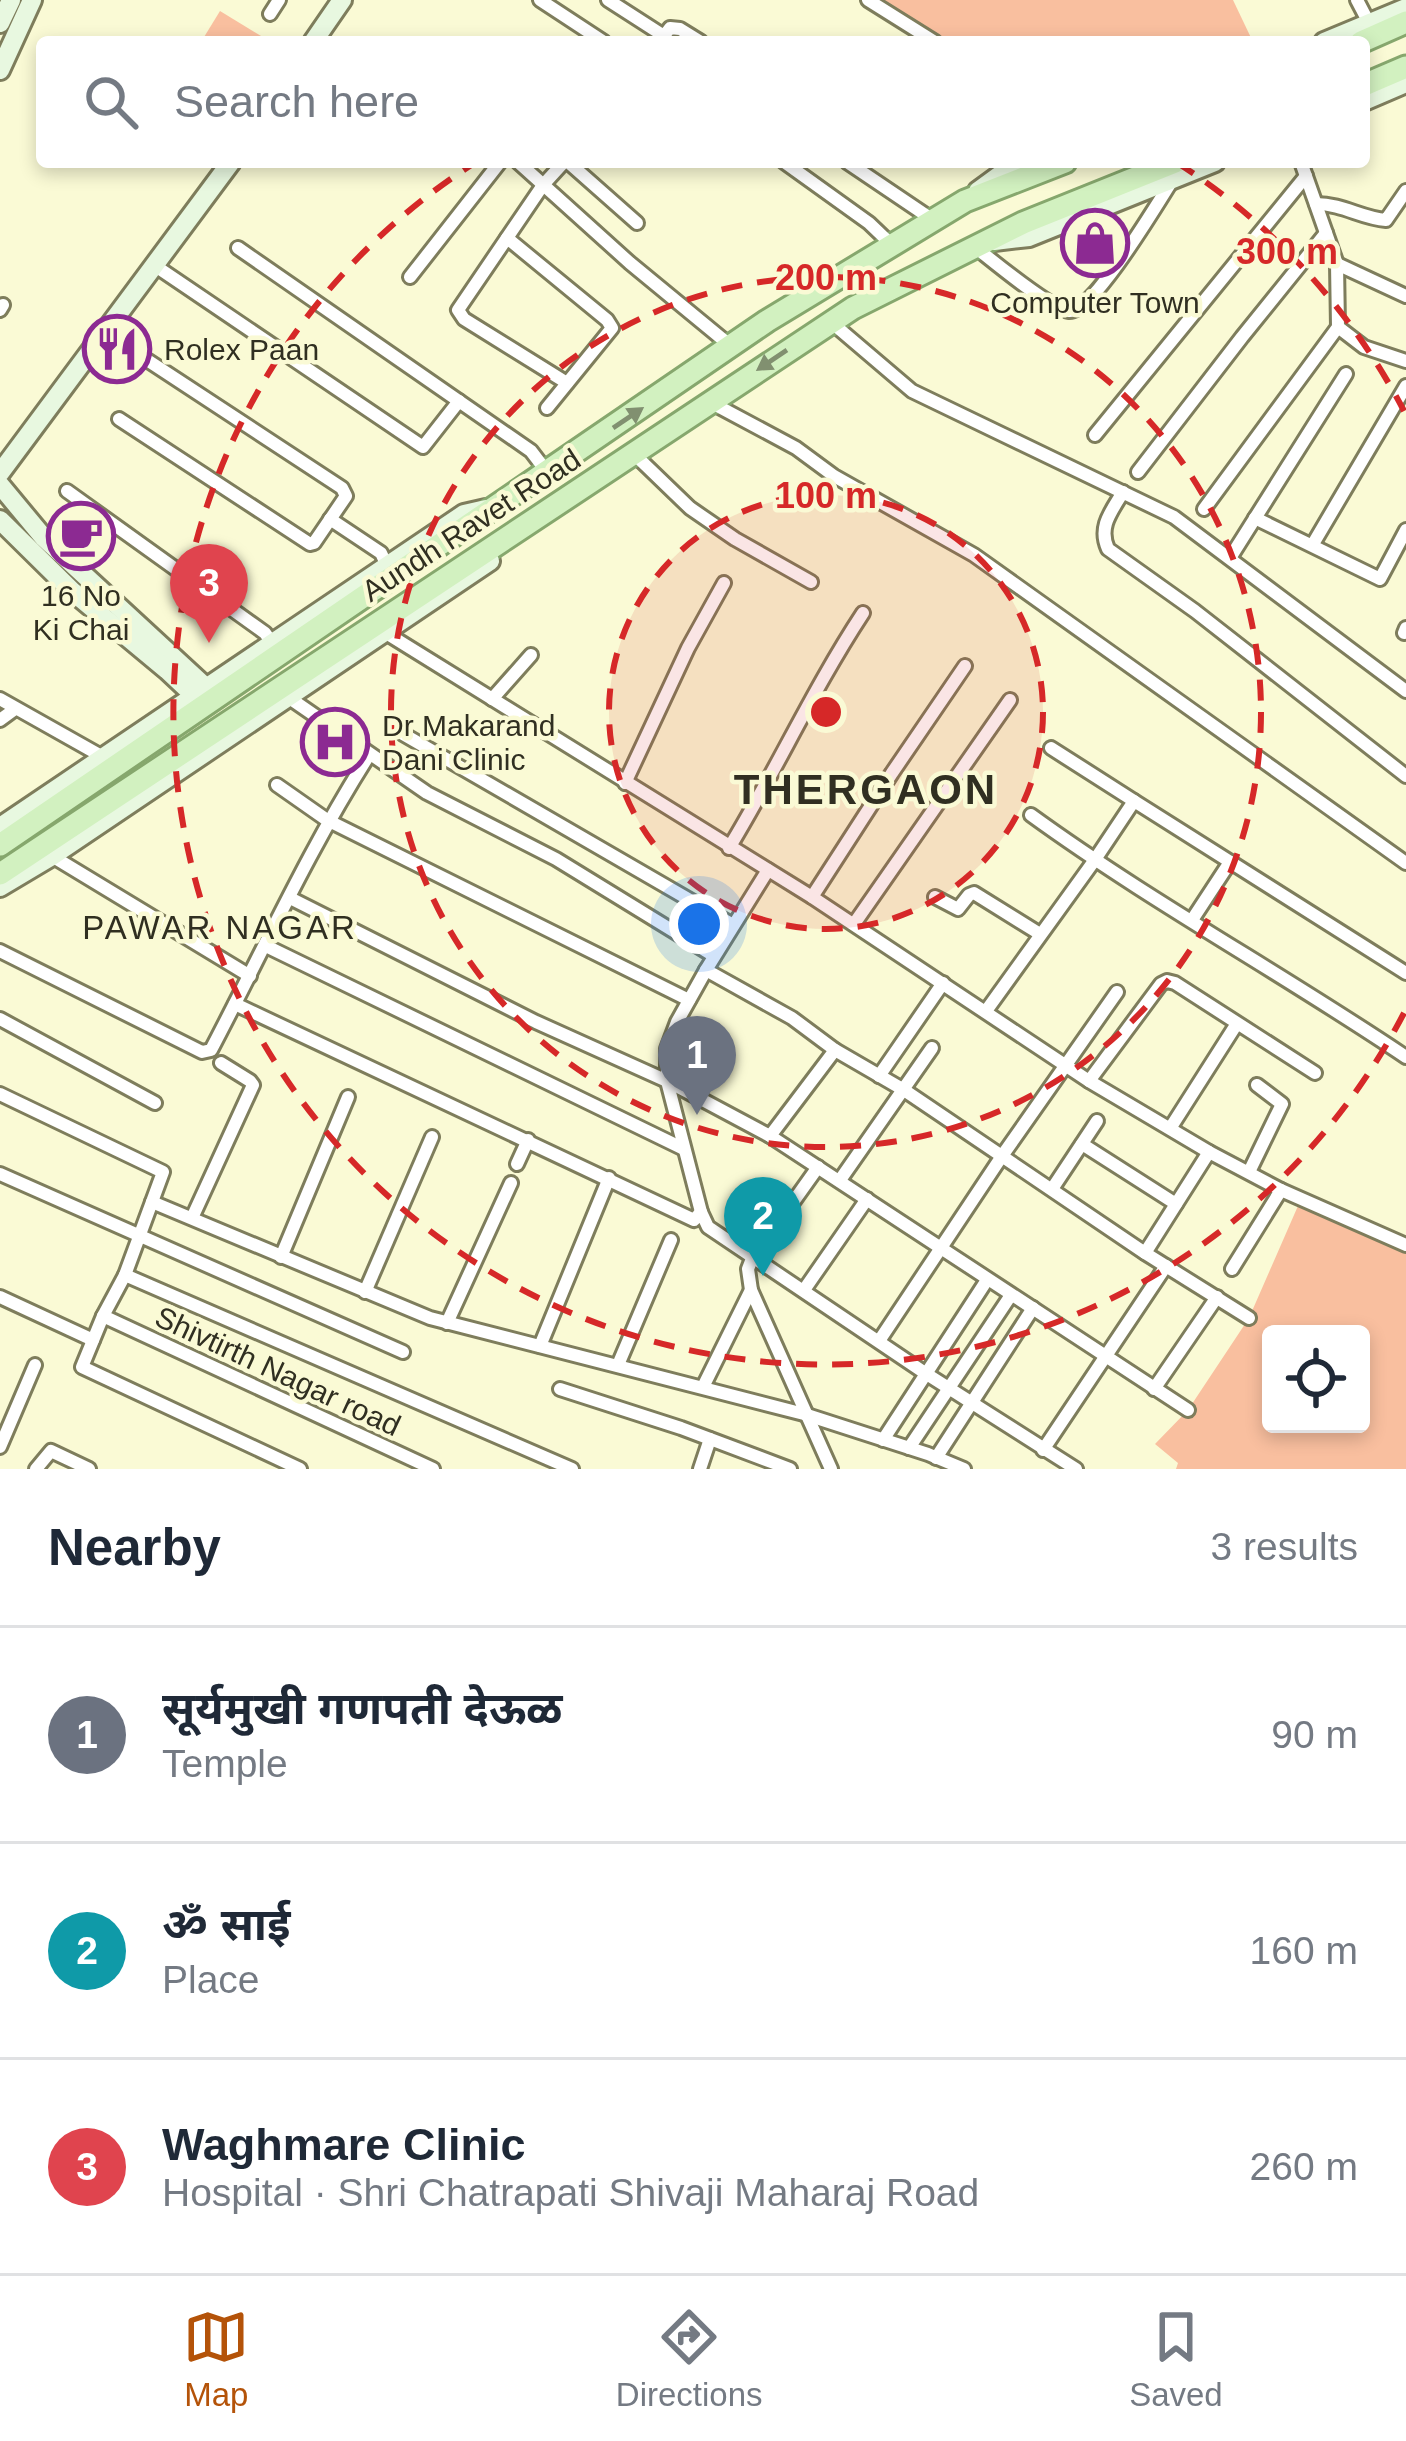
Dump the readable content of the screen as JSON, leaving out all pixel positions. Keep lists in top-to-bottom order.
{
  "streets": {
    "main road": ["Aundh Ravet Road"],
    "street": ["Shivtirth Nagar road"]
  },
  "districts": ["THERGAON", "PAWAR NAGAR"],
  "places": {
    "shop": ["Computer Town"],
    "restaurant": ["Rolex Paan"],
    "cafe": ["16 No Ki Chai"],
    "hospital": ["Dr Makarand Dani Clinic"]
  },
  "page": {
    "search": "Search here",
    "pins": ["3", "1", "2"],
    "heading": ["Nearby", "3 results"],
    "list": [
      {
        "mark": "1",
        "name": "सूर्यमुखी गणपती देऊळ",
        "note": "Temple",
        "value": "90 m"
      },
      {
        "mark": "2",
        "name": "ॐ साई",
        "note": "Place",
        "value": "160 m"
      },
      {
        "mark": "3",
        "name": "Waghmare Clinic",
        "note": "Hospital · Shri Chatrapati Shivaji Maharaj Road",
        "value": "260 m"
      }
    ],
    "nav": ["Map", "Directions", "Saved"]
  },
  "rings": ["300 m", "200 m", "100 m"]
}
